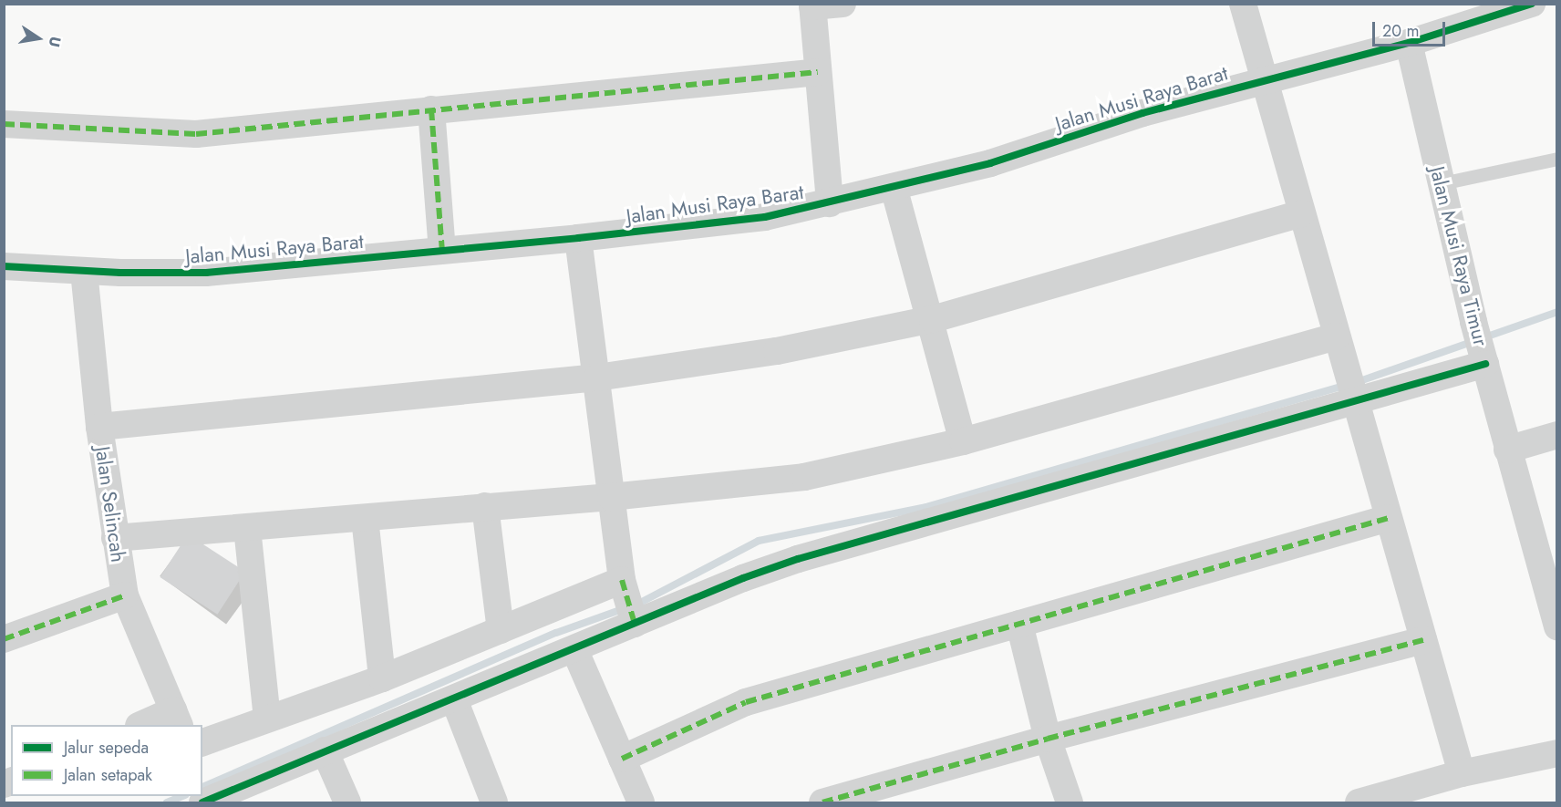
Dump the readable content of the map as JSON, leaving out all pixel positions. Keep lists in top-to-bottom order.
{
  "streets": {
    "street": ["Jalan Musi Raya Barat", "Jalan Musi Raya Timur", "Jalan Selincah"]
  },
  "crossings": [
    ["Jalan Musi Raya Barat", "Jalan Musi Raya Timur"],
    ["Jalan Musi Raya Barat", "Jalan Selincah"]
  ],
  "legend": ["Jalur sepeda", "Jalan setapak"],
  "scale_bar": "20 m",
  "north": "right"
}
